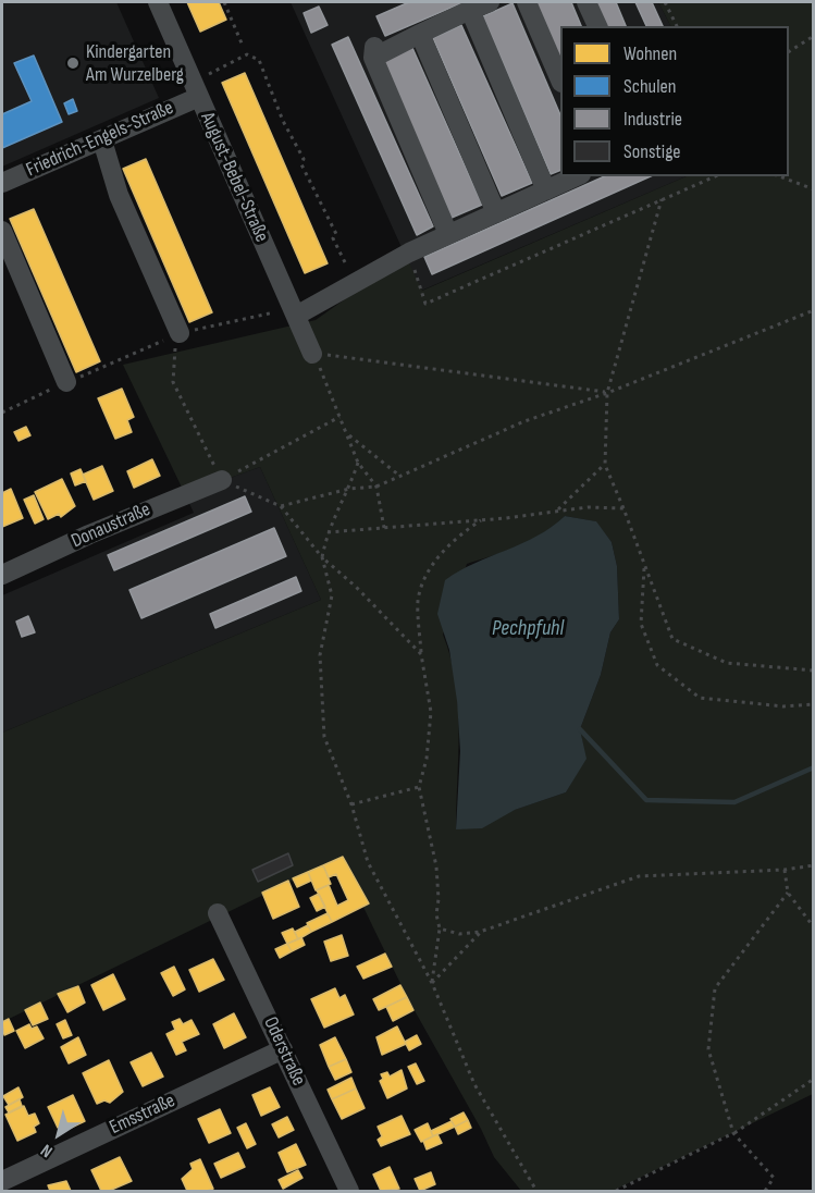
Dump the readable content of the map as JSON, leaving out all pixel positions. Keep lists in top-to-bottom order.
{
  "streets": {
    "street": [
      "Friedrich-Engels-Straße",
      "August-Bebel-Straße",
      "Donaustraße",
      "Oderstraße",
      "Emsstraße"
    ]
  },
  "crossings": [
    ["Friedrich-Engels-Straße", "August-Bebel-Straße"],
    ["Oderstraße", "Emsstraße"]
  ],
  "water": ["Pechpfuhl"],
  "places": ["Kindergarten Am Wurzelberg"],
  "legend": [
    "Wohnen",
    "Schulen",
    "Industrie",
    "Sonstige"
  ],
  "north": "bottom left"
}
